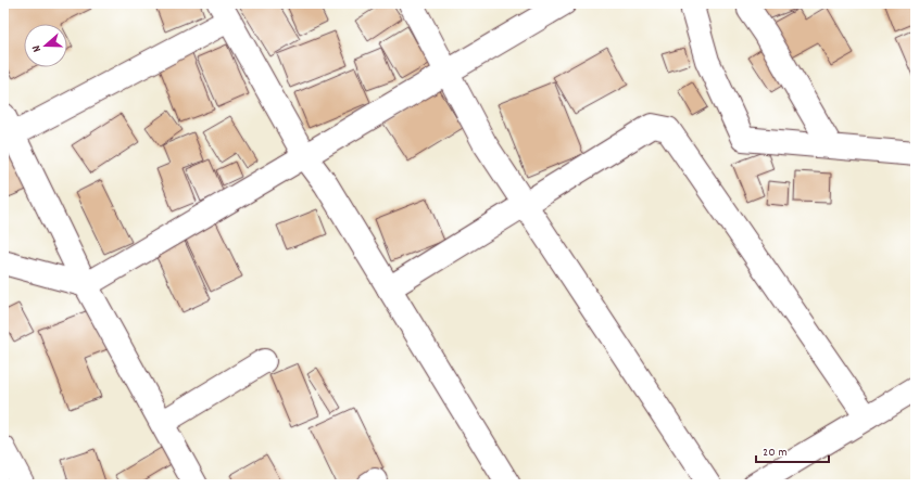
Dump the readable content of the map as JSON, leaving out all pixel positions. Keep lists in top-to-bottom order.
{
  "scale_bar": "20 m",
  "north": "left"
}
